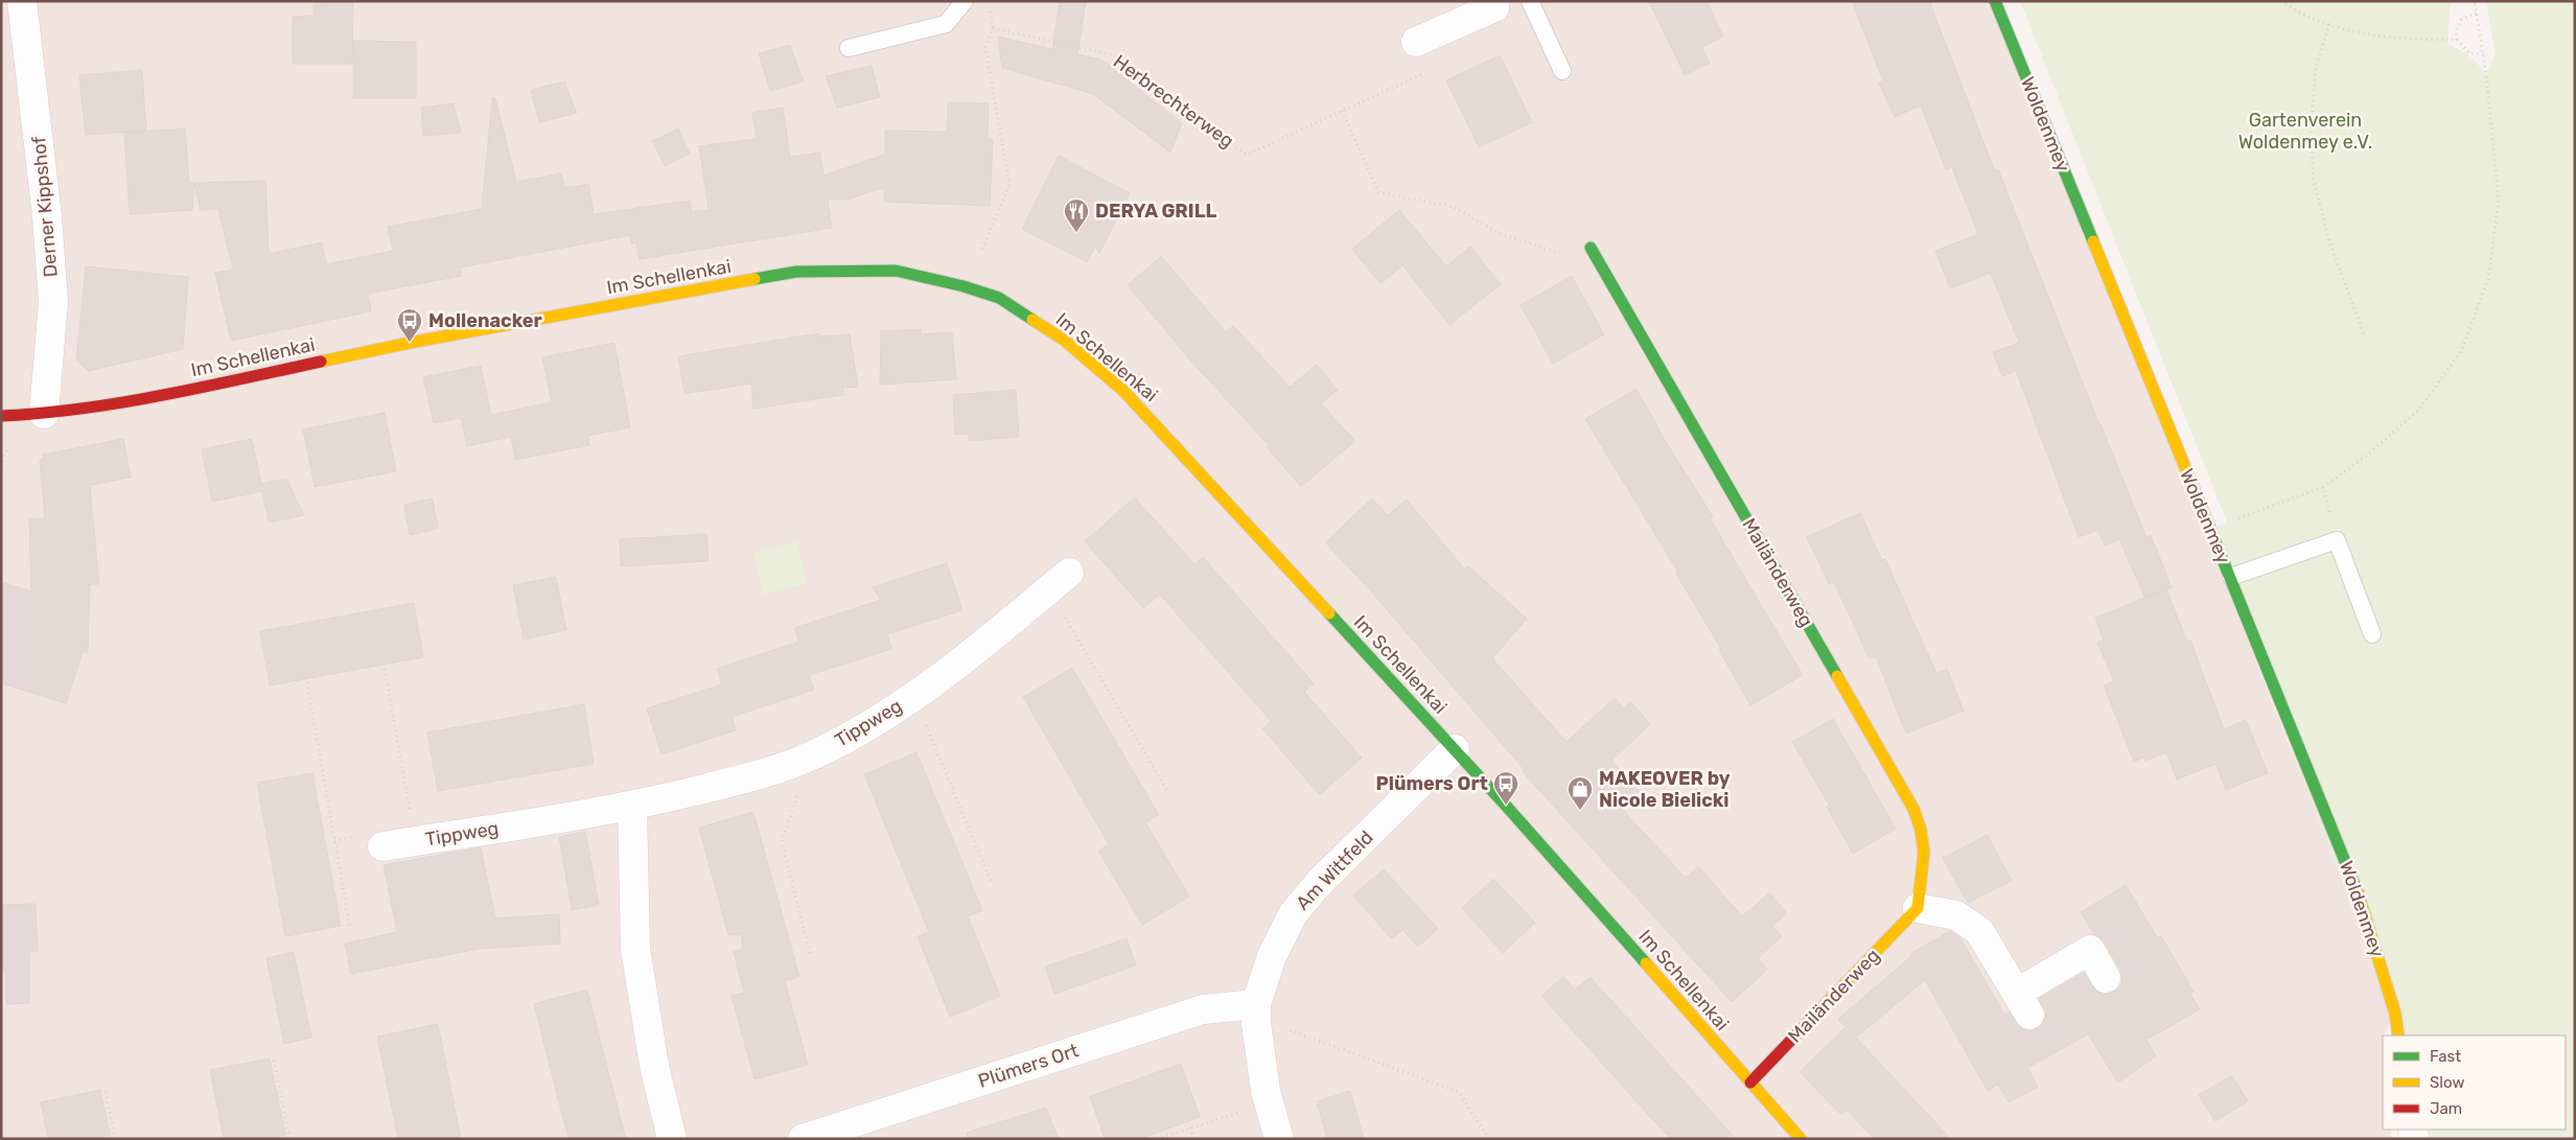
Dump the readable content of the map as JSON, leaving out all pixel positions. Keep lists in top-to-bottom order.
{
  "streets": {
    "street": [
      "Woldenmey",
      "Derner Kippshof",
      "Im Schellenkai",
      "Mailänderweg",
      "Tippweg",
      "Am Wittfeld",
      "Plümers Ort"
    ],
    "path": ["Herbrechterweg"]
  },
  "crossings": [
    ["Derner Kippshof", "Im Schellenkai"],
    ["Im Schellenkai", "Mailänderweg"],
    ["Im Schellenkai", "Am Wittfeld"],
    ["Am Wittfeld", "Plümers Ort"]
  ],
  "parks": ["Gartenverein Woldenmey e.V."],
  "places": {
    "restaurant": ["DERYA GRILL"],
    "bus stop": ["Mollenacker", "Plümers Ort"],
    "shop": ["MAKEOVER by Nicole Bielicki"]
  },
  "legend": ["Fast", "Slow", "Jam"]
}
